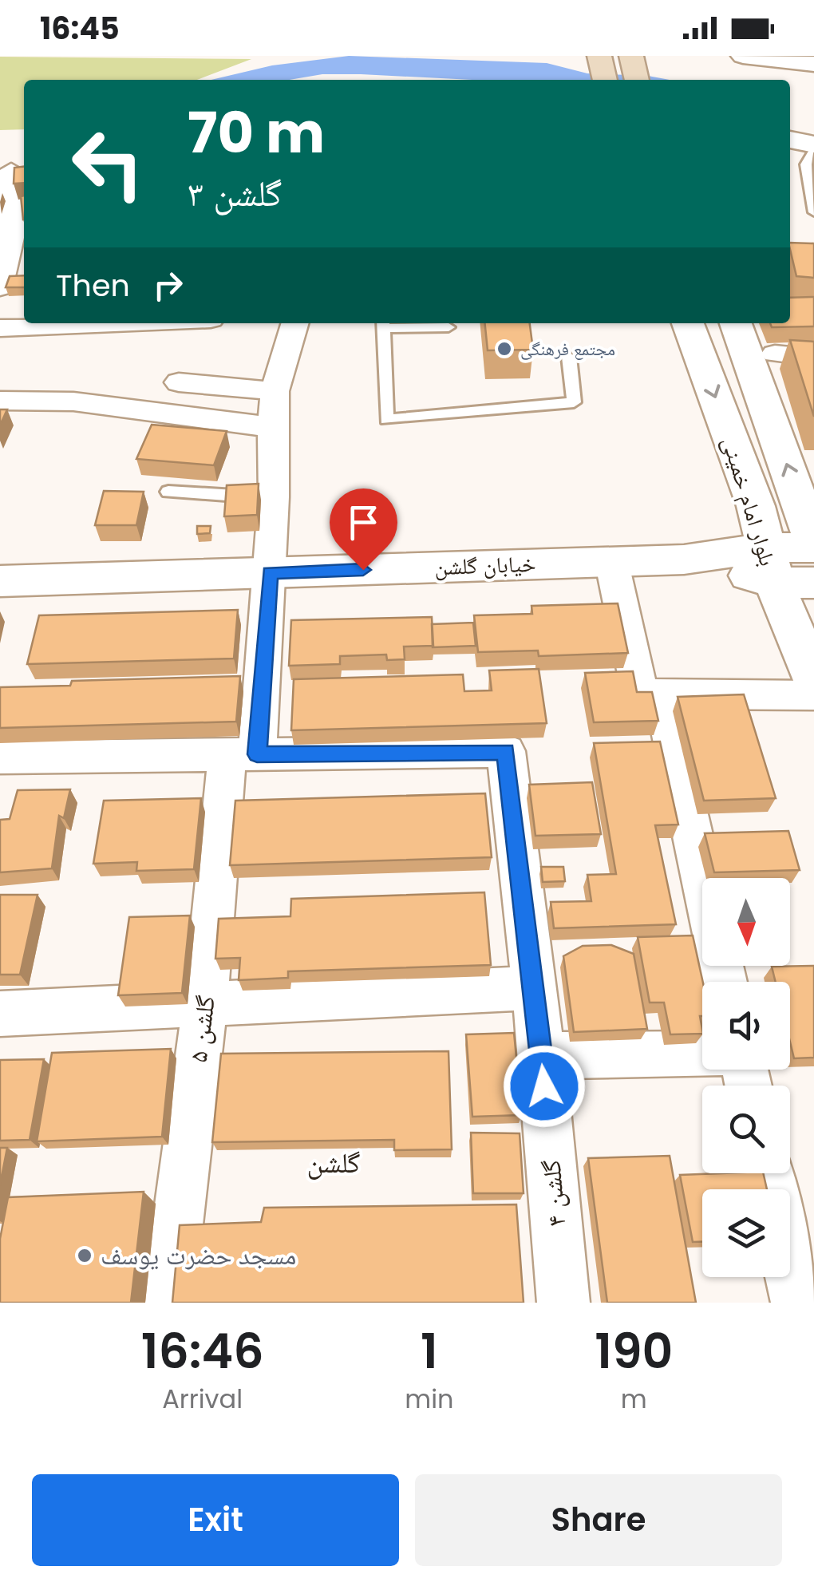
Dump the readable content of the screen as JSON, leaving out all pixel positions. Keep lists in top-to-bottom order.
{
  "streets": {
    "street": [
      "بلوار امام خمینی",
      "خیابان گلشن",
      "گلشن ۵",
      "گلشن ۴"
    ]
  },
  "crossings": [
    ["بلوار امام خمینی", "خیابان گلشن"],
    ["خیابان گلشن", "گلشن ۵"],
    ["گلشن ۵", "گلشن ۴"]
  ],
  "districts": ["گلشن"],
  "places": ["مجتمع فرهنگی", "مسجد حضرت یوسف"],
  "north": "bottom",
  "page": {
    "status": "16:45",
    "turn": ["70 m", "گلشن ۳"],
    "then": "Then",
    "eta": [
      "16:46",
      "Arrival",
      "1",
      "min",
      "190",
      "m"
    ],
    "buttons": ["Exit", "Share"]
  }
}
